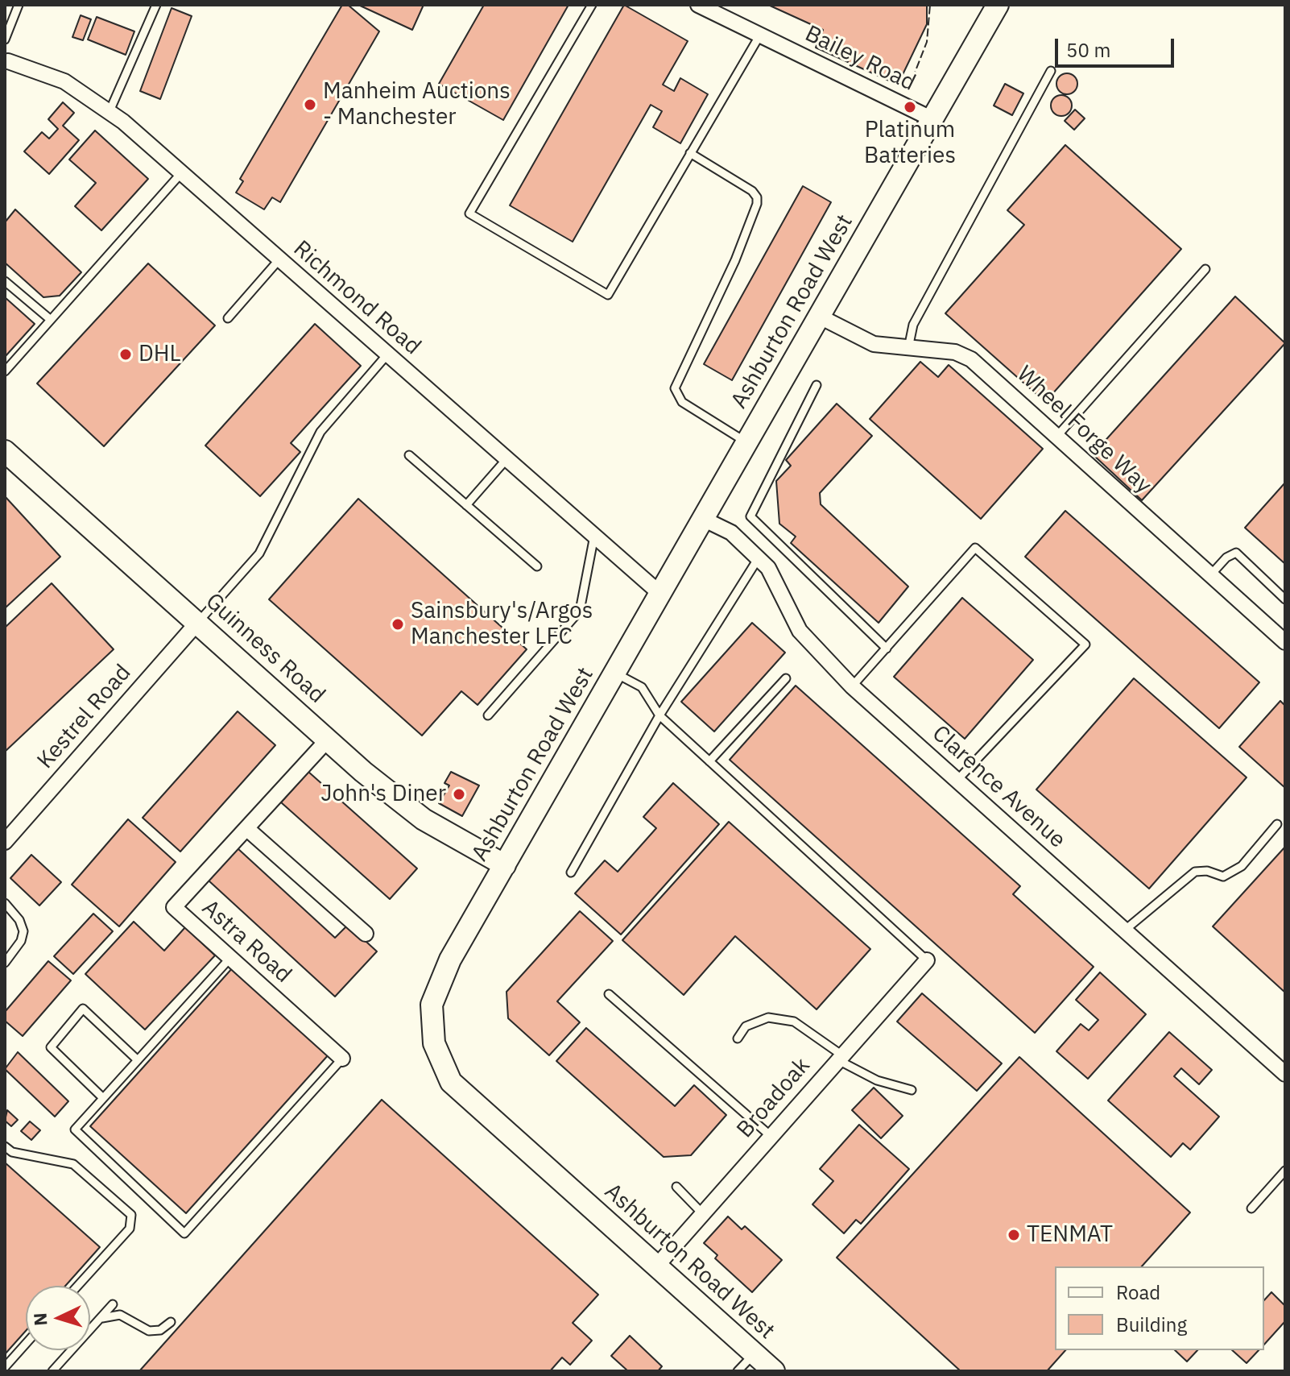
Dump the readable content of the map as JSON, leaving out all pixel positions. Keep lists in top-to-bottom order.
{
  "streets": {
    "main road": ["Ashburton Road West", "Guinness Road"],
    "street": [
      "Bailey Road",
      "Richmond Road",
      "Wheel Forge Way",
      "Kestrel Road",
      "Clarence Avenue",
      "Astra Road",
      "Broadoak"
    ]
  },
  "crossings": [
    ["Bailey Road", "Ashburton Road West"],
    ["Richmond Road", "Ashburton Road West"],
    ["Ashburton Road West", "Wheel Forge Way"],
    ["Ashburton Road West", "Guinness Road"],
    ["Ashburton Road West", "Clarence Avenue"],
    ["Ashburton Road West", "Broadoak"],
    ["Guinness Road", "Kestrel Road"],
    ["Guinness Road", "Astra Road"]
  ],
  "places": [
    "Manheim Auctions - Manchester",
    "Platinum Batteries",
    "DHL",
    "Sainsbury's/Argos Manchester LFC",
    "John's Diner",
    "TENMAT"
  ],
  "legend": ["Road", "Building"],
  "scale_bar": "50 m",
  "north": "left"
}
